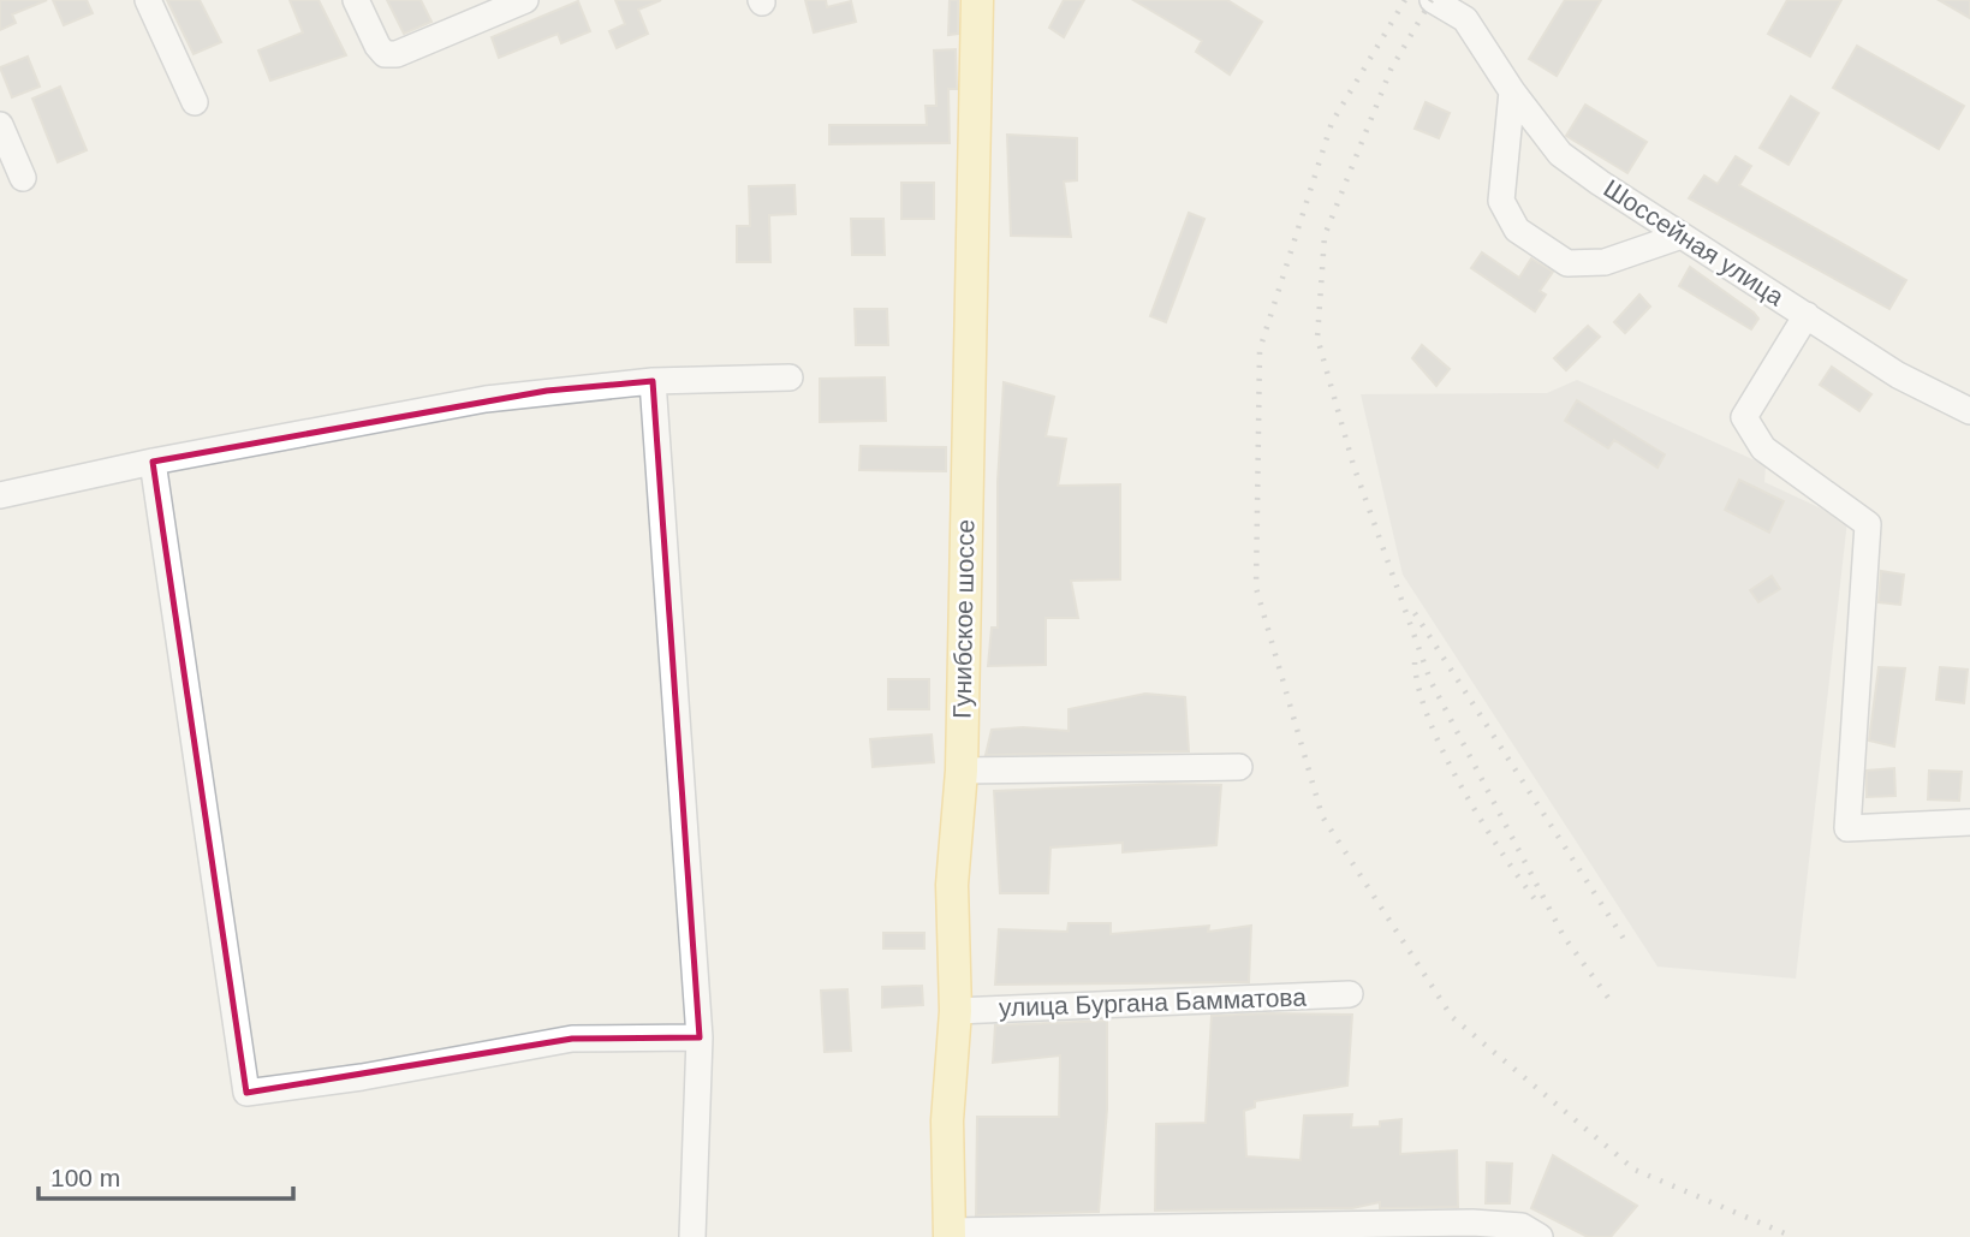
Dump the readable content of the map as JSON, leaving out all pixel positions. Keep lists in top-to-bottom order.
{
  "streets": {
    "main road": ["Гунибское шоссе"],
    "street": ["Шоссейная улица", "улица Бургана Бамматова"]
  },
  "crossings": [
    ["Гунибское шоссе", "улица Бургана Бамматова"]
  ],
  "scale_bar": "100 m"
}
